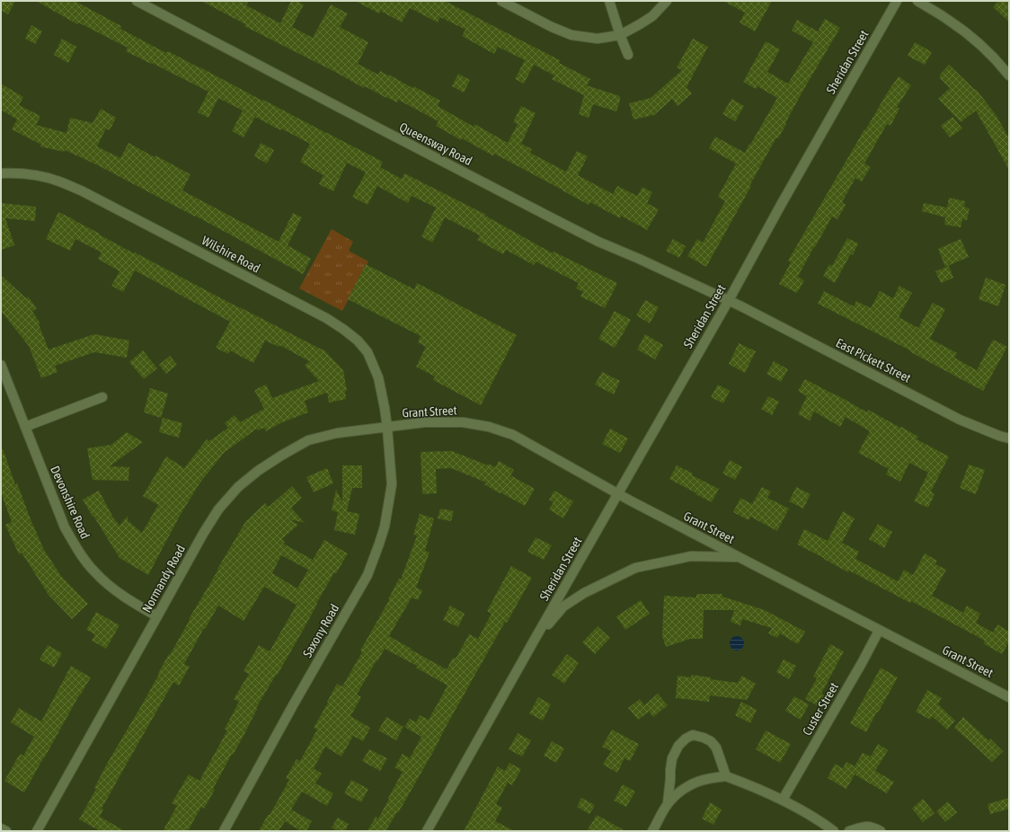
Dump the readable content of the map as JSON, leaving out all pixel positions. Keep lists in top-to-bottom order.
{
  "streets": {
    "street": [
      "Sheridan Street",
      "Queensway Road",
      "Wilshire Road",
      "East Pickett Street",
      "Grant Street",
      "Devonshire Road",
      "Normandy Road",
      "Saxony Road",
      "Custer Street"
    ]
  },
  "crossings": [
    ["Sheridan Street", "Queensway Road"],
    ["Sheridan Street", "East Pickett Street"],
    ["Sheridan Street", "Grant Street"],
    ["Queensway Road", "East Pickett Street"],
    ["Wilshire Road", "Grant Street"],
    ["Wilshire Road", "Normandy Road"],
    ["Wilshire Road", "Saxony Road"],
    ["Grant Street", "Normandy Road"],
    ["Grant Street", "Saxony Road"],
    ["Grant Street", "Custer Street"],
    ["Devonshire Road", "Normandy Road"],
    ["Normandy Road", "Saxony Road"]
  ]
}
